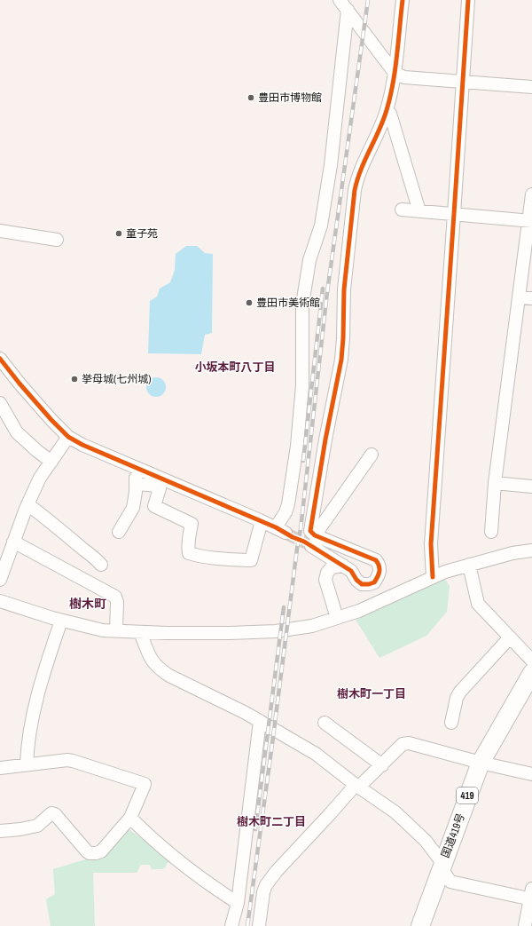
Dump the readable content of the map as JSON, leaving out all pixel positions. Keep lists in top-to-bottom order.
{
  "streets": {
    "highway": ["419", "国道419号"]
  },
  "districts": [
    "小坂本町八丁目",
    "樹木町",
    "樹木町一丁目",
    "樹木町二丁目"
  ],
  "places": [
    "豊田市博物館",
    "童子苑",
    "豊田市美術館",
    "挙母城(七州城)"
  ]
}
